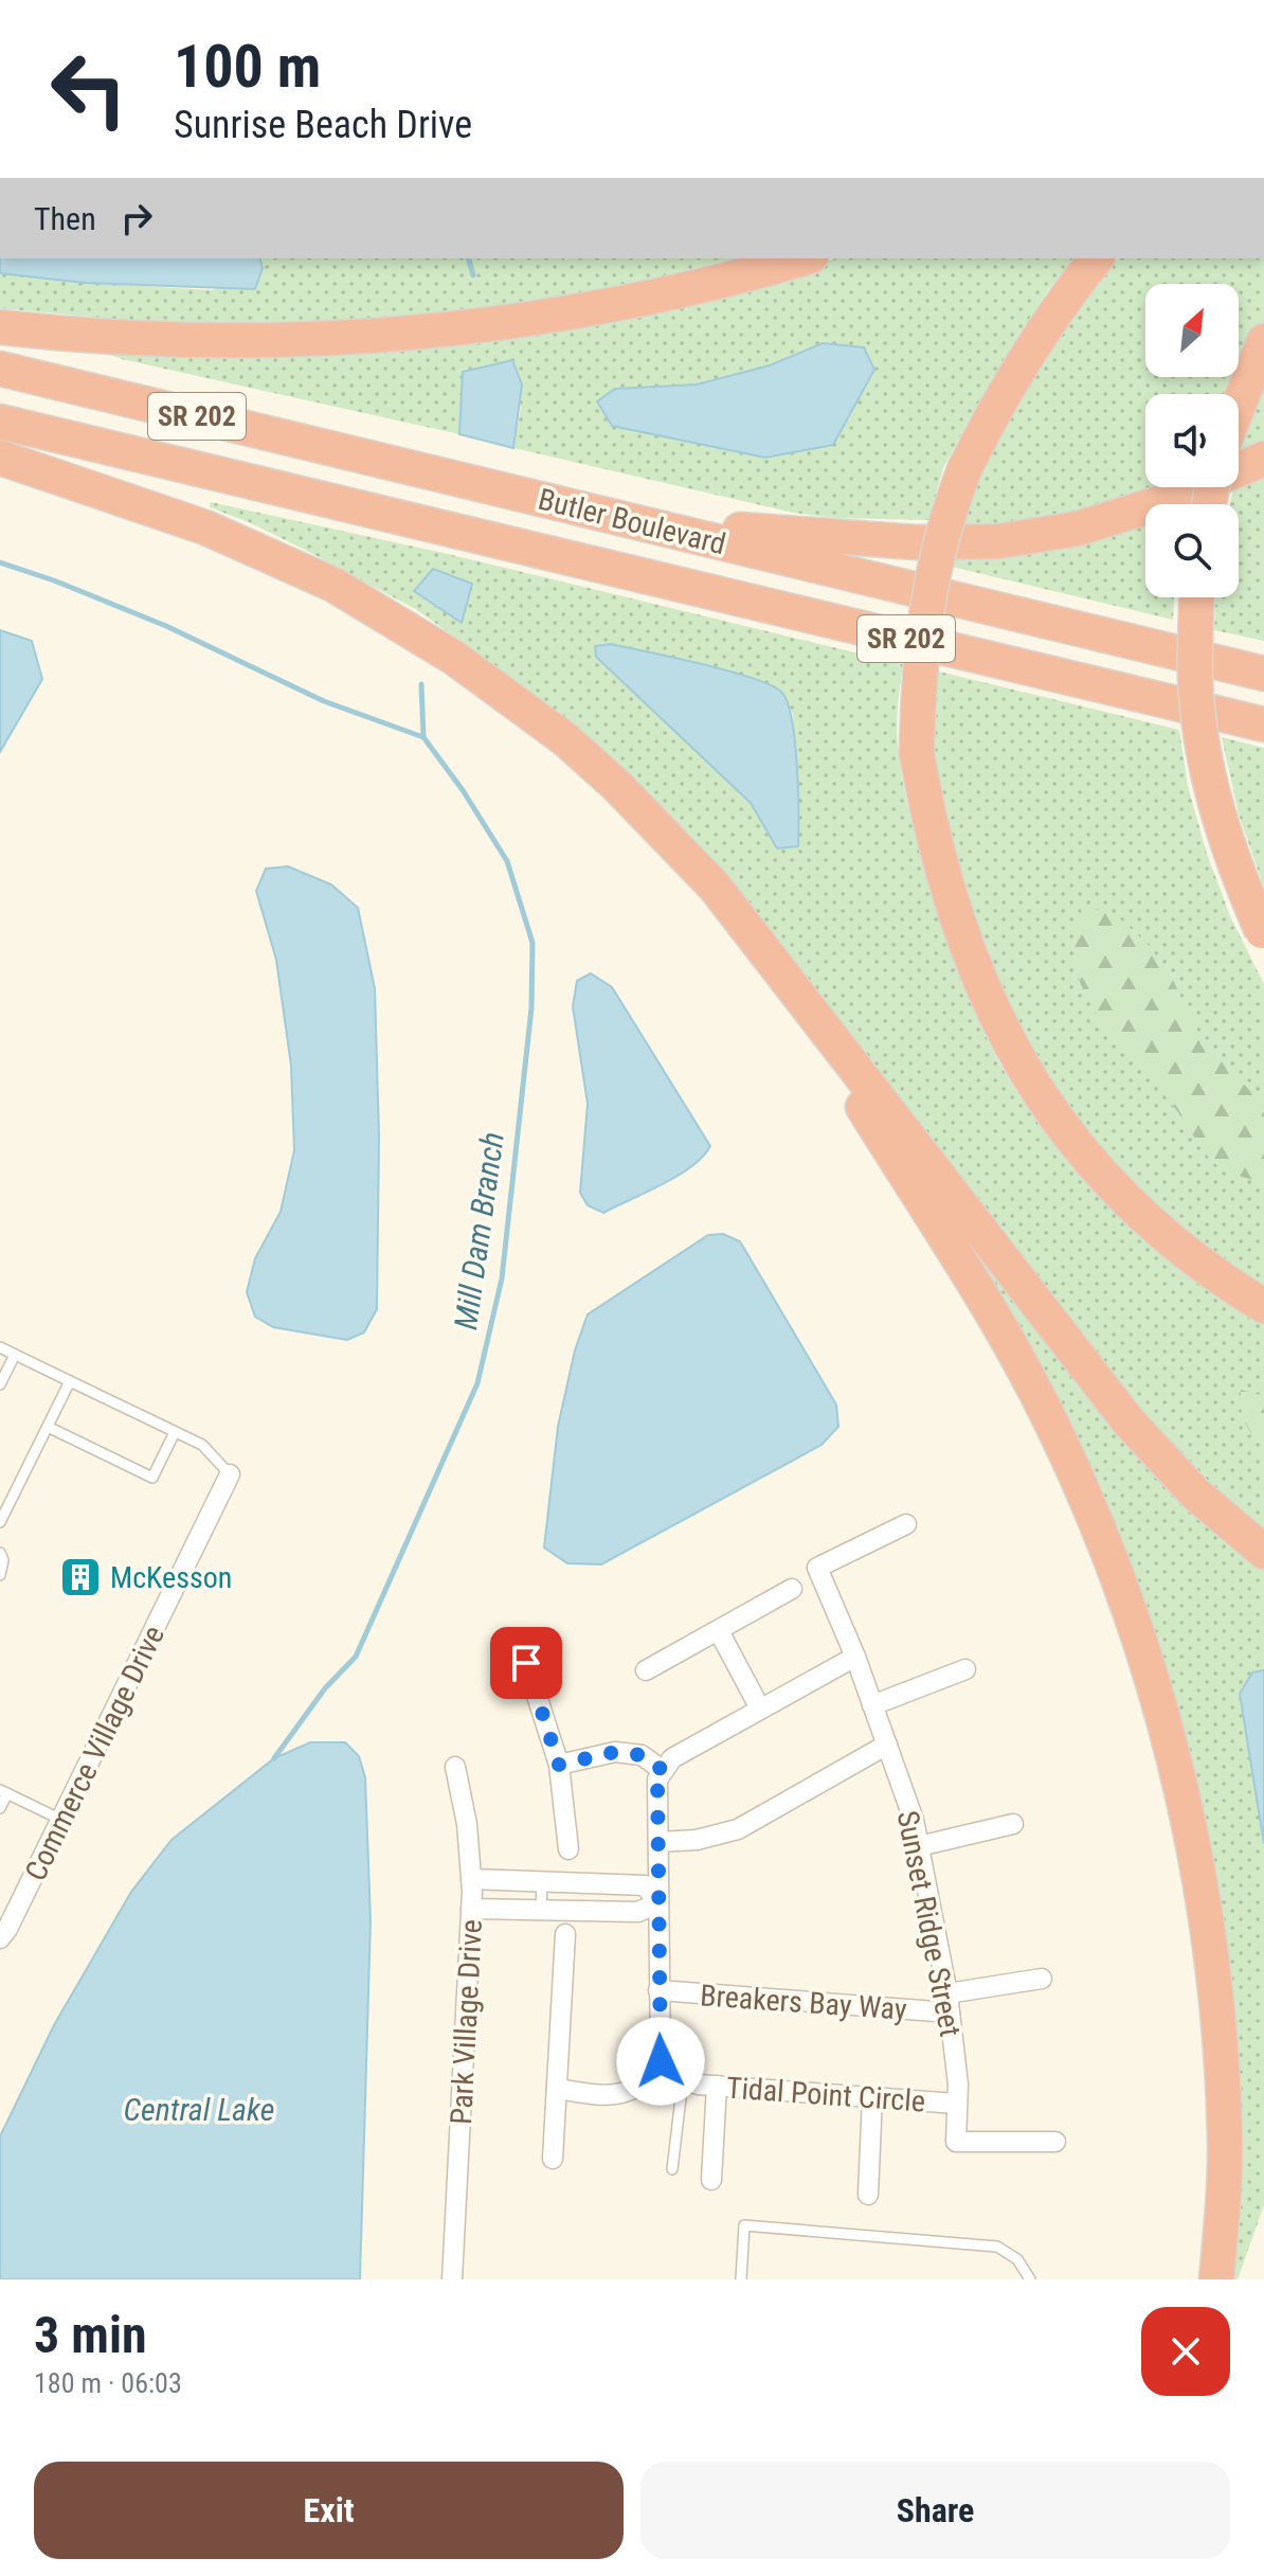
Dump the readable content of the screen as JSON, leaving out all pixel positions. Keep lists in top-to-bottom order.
{
  "streets": {
    "highway": ["SR 202", "Butler Boulevard"],
    "street": [
      "Commerce Village Drive",
      "Sunset Ridge Street",
      "Breakers Bay Way",
      "Park Village Drive",
      "Tidal Point Circle"
    ]
  },
  "crossings": [
    ["Sunset Ridge Street", "Breakers Bay Way"],
    ["Sunset Ridge Street", "Tidal Point Circle"]
  ],
  "water": ["Mill Dam Branch", "Central Lake"],
  "places": {
    "building": ["McKesson"]
  },
  "north": "top right",
  "page": {
    "turn": ["100 m", "Sunrise Beach Drive"],
    "then": "Then",
    "heading": ["3 min", "180 m · 06:03"],
    "buttons": ["Exit", "Share"]
  }
}
